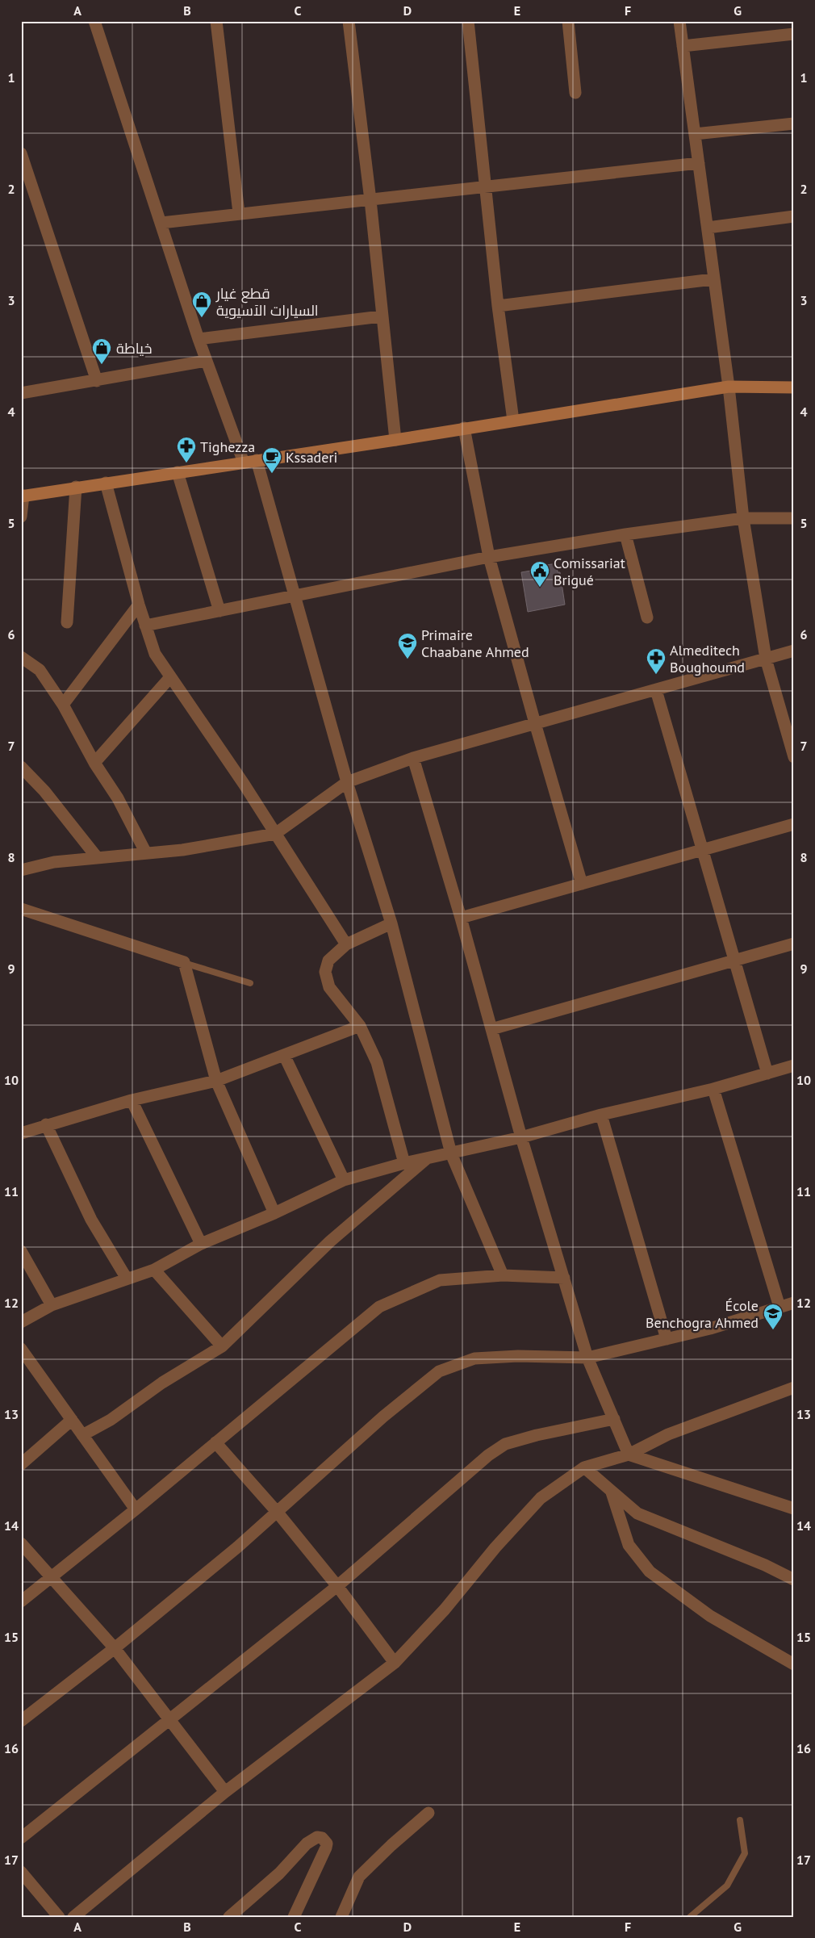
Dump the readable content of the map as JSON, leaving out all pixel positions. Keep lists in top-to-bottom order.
{
  "places": {
    "shop": ["قطع غيار السيارات الآسيوية", "خياطة"],
    "pharmacy": ["Tighezza", "Almeditech Boughoumd"],
    "cafe": ["Kssaderi"],
    "public building": ["Comissariat Brigué"],
    "school or university": ["Primaire Chaabane Ahmed", "École Benchogra Ahmed"]
  },
  "grid": {
    "columns": [
      "A",
      "B",
      "C",
      "D",
      "E",
      "F",
      "G"
    ],
    "rows": [
      "1",
      "2",
      "3",
      "4",
      "5",
      "6",
      "7",
      "8",
      "9",
      "10",
      "11",
      "12",
      "13",
      "14",
      "15",
      "16",
      "17"
    ]
  }
}
